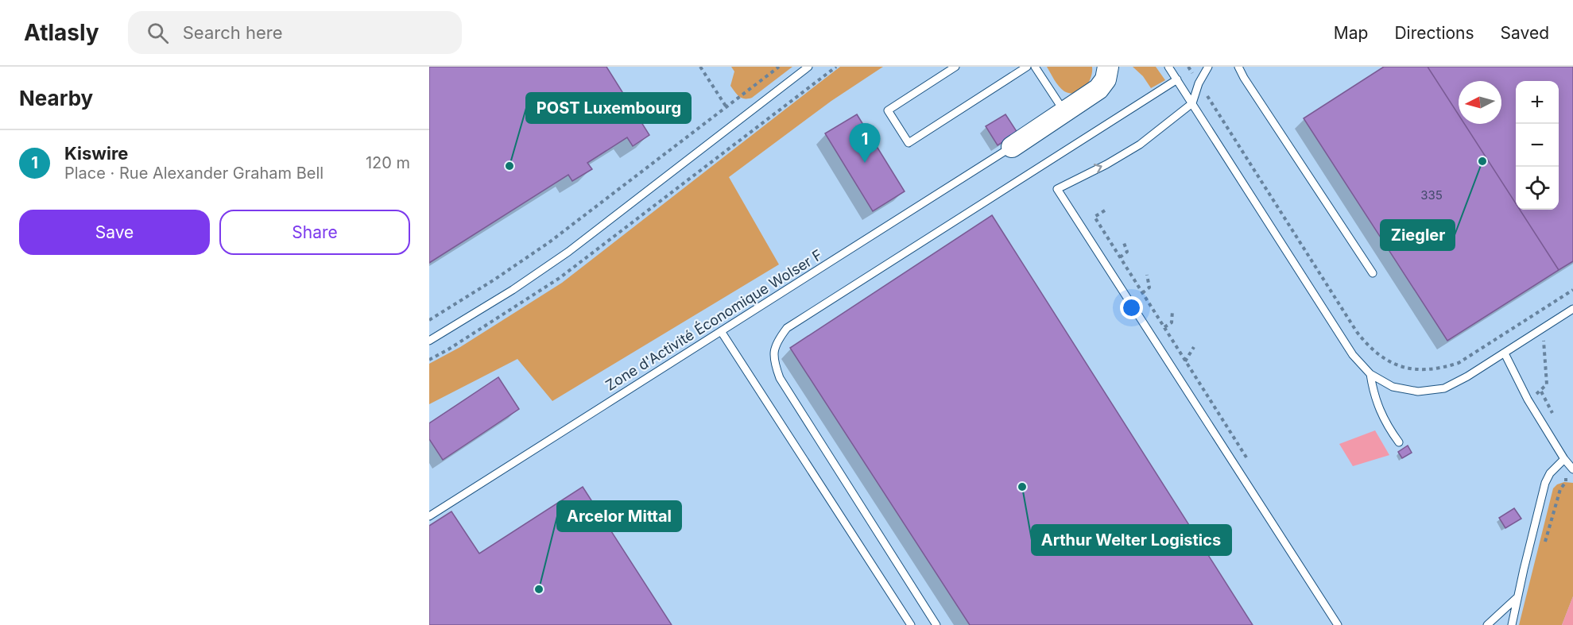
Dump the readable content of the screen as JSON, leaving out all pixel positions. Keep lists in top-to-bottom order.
{
  "streets": {
    "lane": ["Zone d'Activité Économique Wolser F"]
  },
  "places": [
    "Ziegler",
    "POST Luxembourg",
    "Arthur Welter Logistics",
    "Arcelor Mittal"
  ],
  "house_numbers": ["335"],
  "north": "left",
  "page": {
    "header": "Atlasly",
    "search": "Search here",
    "nav": ["Map", "Directions", "Saved"],
    "heading": "Nearby",
    "map_buttons": ["+", "−"],
    "pins": "1",
    "list": [
      {
        "mark": "1",
        "name": "Kiswire",
        "note": "Place · Rue Alexander Graham Bell",
        "value": "120 m"
      }
    ],
    "buttons": ["Save", "Share"]
  }
}
